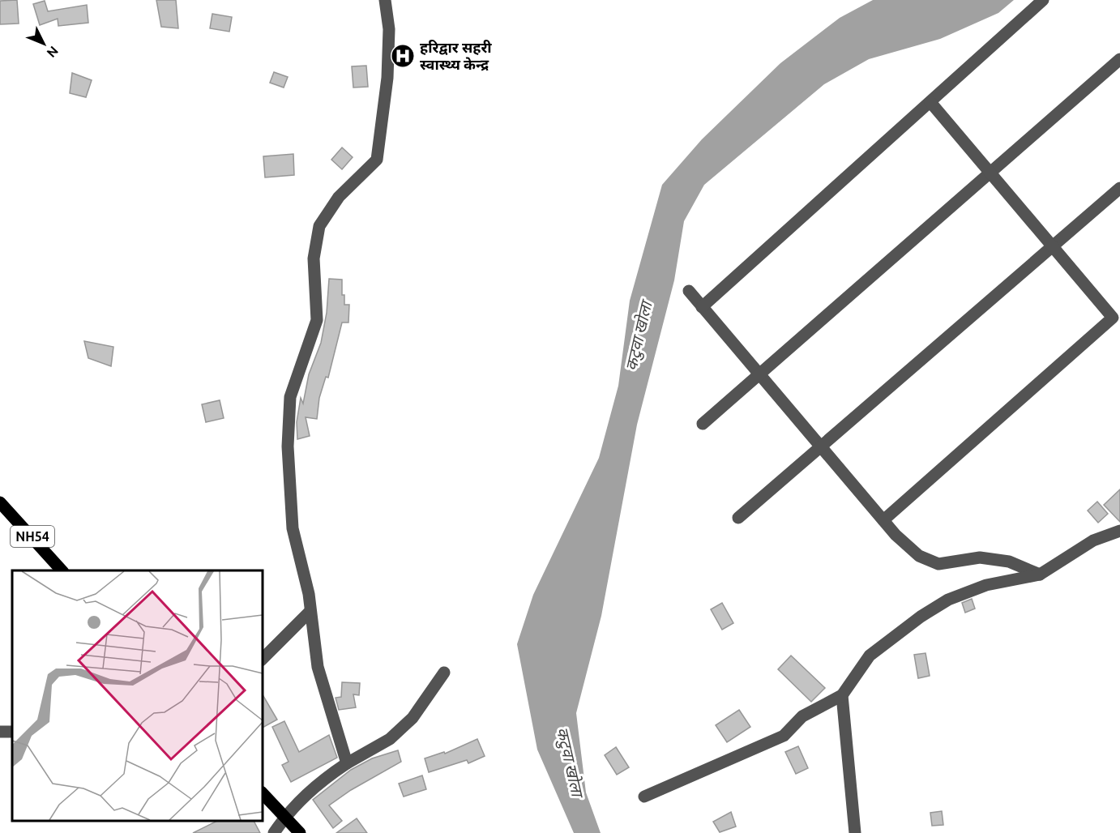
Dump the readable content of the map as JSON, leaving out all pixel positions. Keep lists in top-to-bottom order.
{
  "streets": {
    "main road": ["NH54"]
  },
  "water": ["कटुवा खोला"],
  "places": {
    "hospital": ["हरिद्वार सहरी स्वास्थ्य केन्द्र"]
  },
  "north": "bottom right"
}
